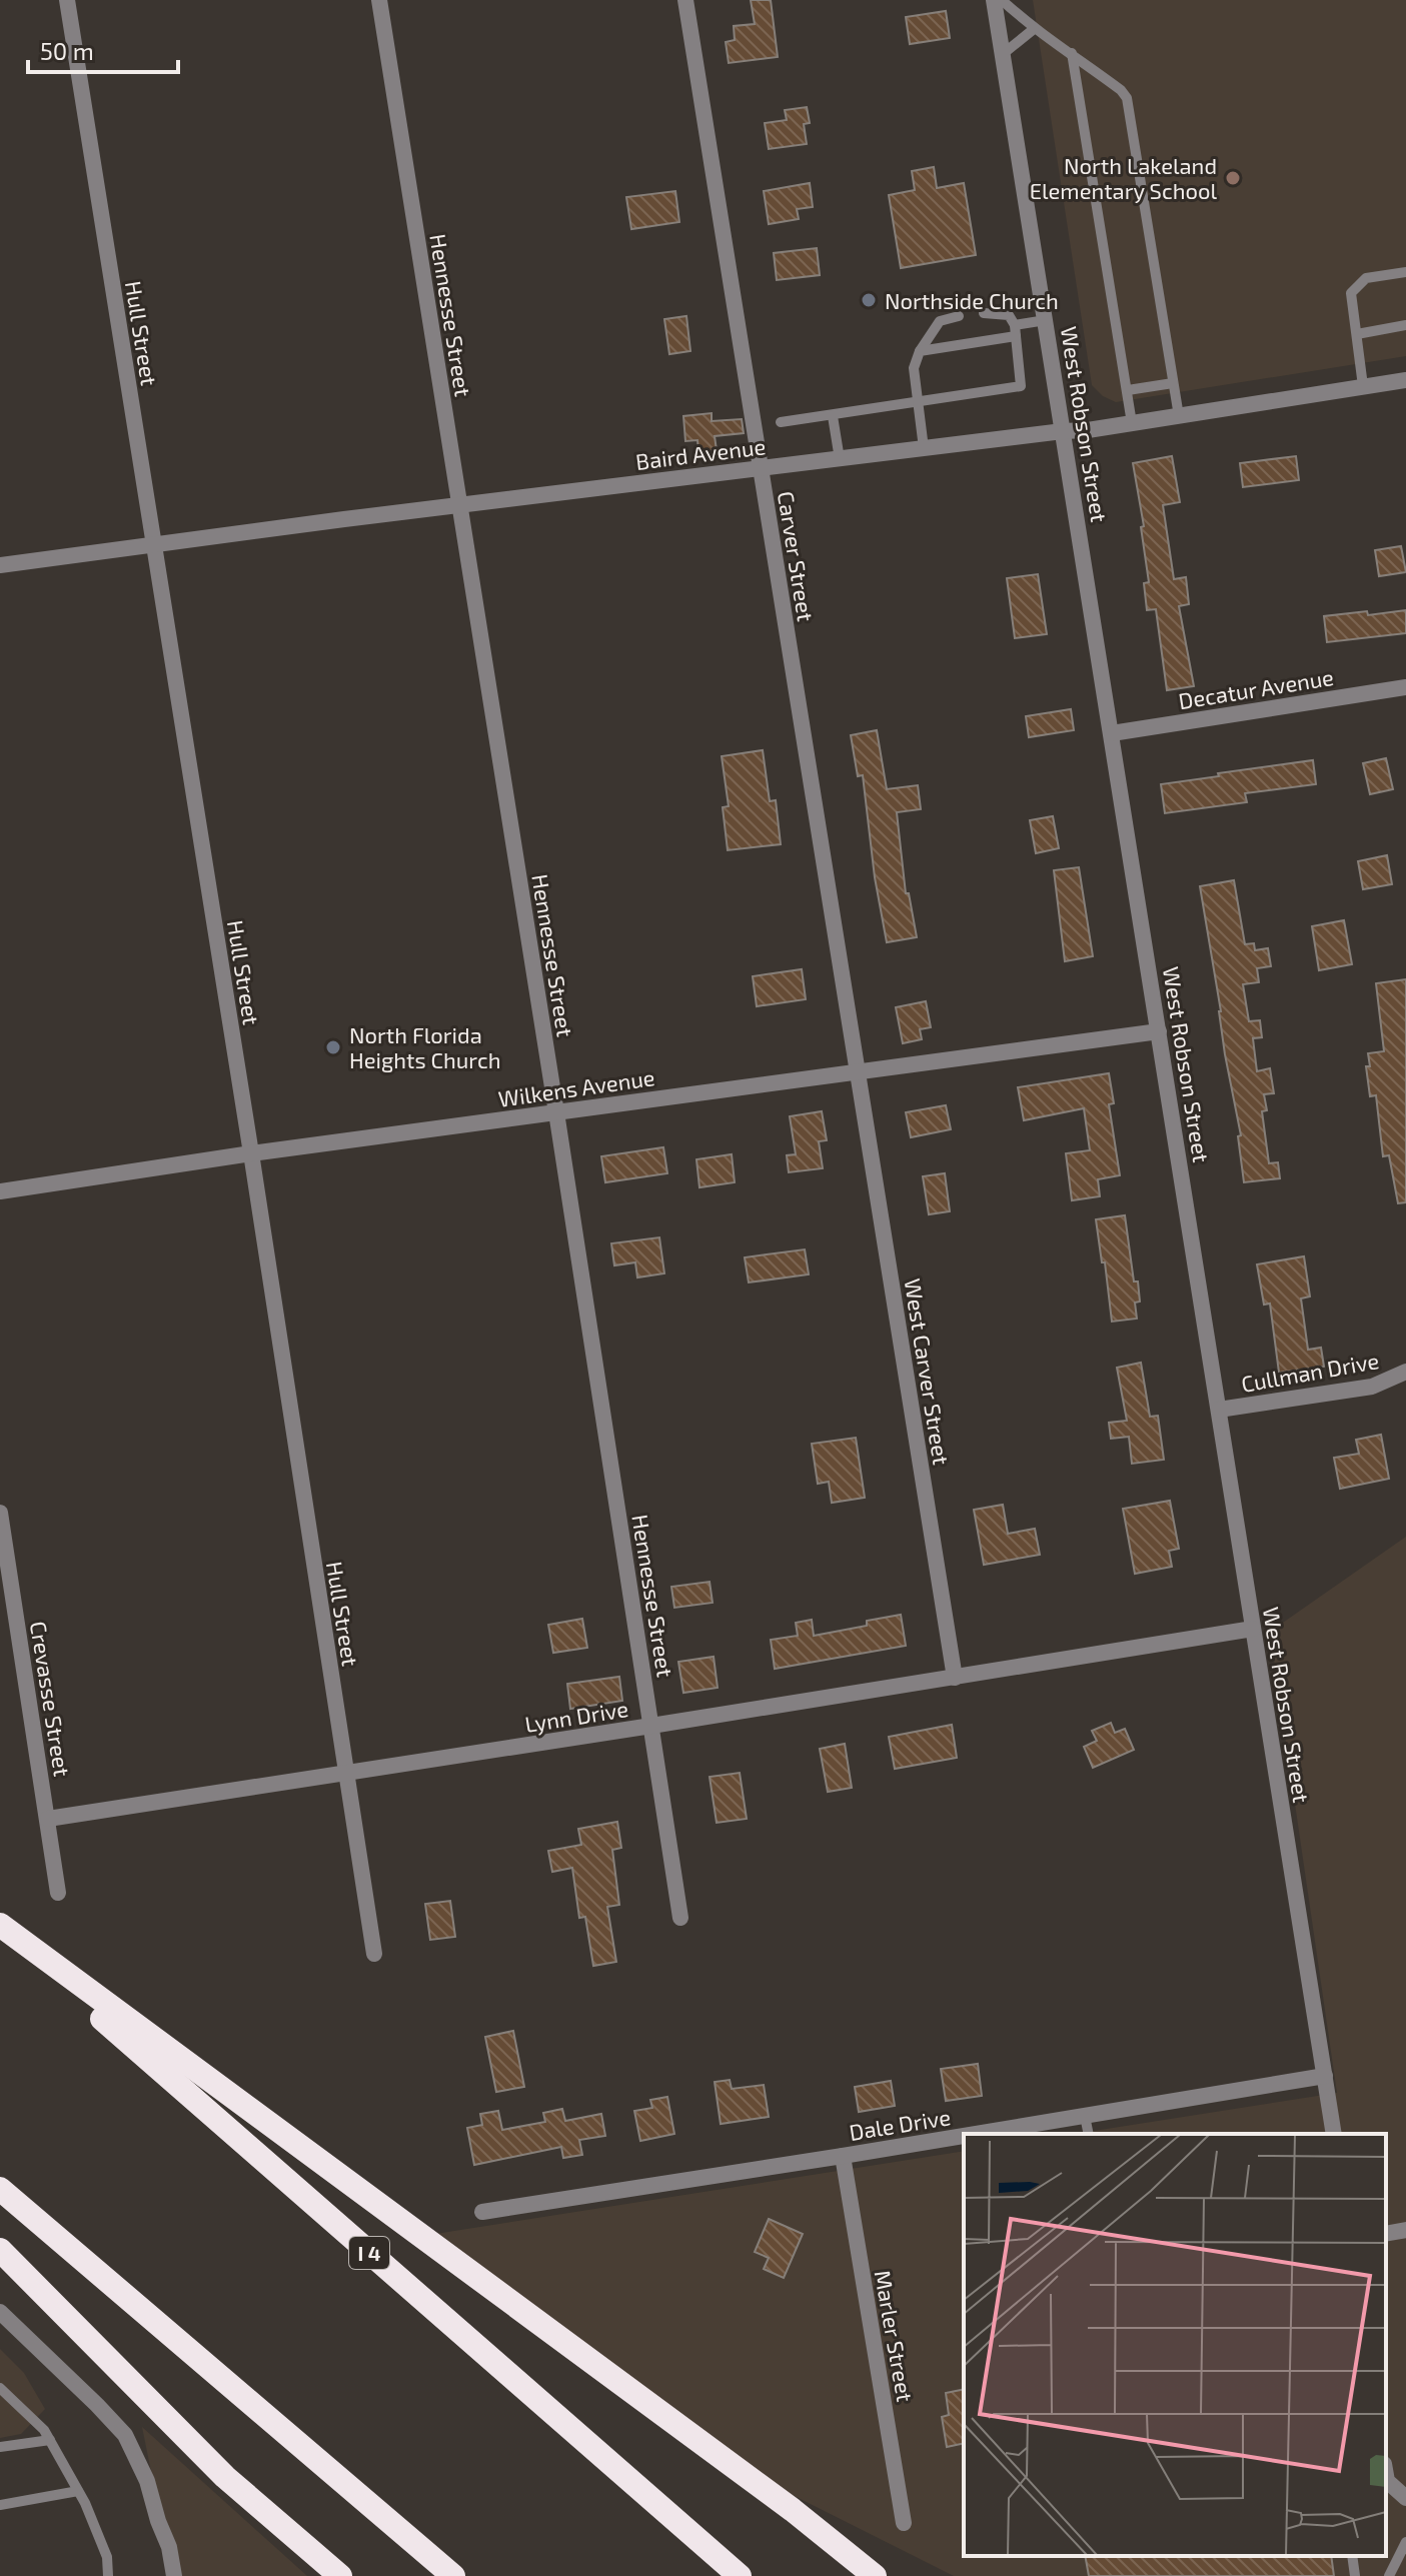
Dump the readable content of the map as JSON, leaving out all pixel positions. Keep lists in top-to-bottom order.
{
  "streets": {
    "highway": ["I 4"],
    "street": [
      "Hennesse Street",
      "Hull Street",
      "West Robson Street",
      "Baird Avenue",
      "Carver Street",
      "Decatur Avenue",
      "Wilkens Avenue",
      "West Carver Street",
      "Cullman Drive",
      "Crevasse Street",
      "Lynn Drive",
      "Dale Drive",
      "Marler Street"
    ]
  },
  "crossings": [
    ["Hennesse Street", "Baird Avenue"],
    ["Hennesse Street", "Wilkens Avenue"],
    ["Hennesse Street", "Lynn Drive"],
    ["Hull Street", "Baird Avenue"],
    ["Hull Street", "Wilkens Avenue"],
    ["Hull Street", "Lynn Drive"],
    ["West Robson Street", "Baird Avenue"],
    ["West Robson Street", "Decatur Avenue"],
    ["West Robson Street", "Wilkens Avenue"],
    ["West Robson Street", "Cullman Drive"],
    ["West Robson Street", "Lynn Drive"],
    ["West Robson Street", "Dale Drive"],
    ["Baird Avenue", "Carver Street"],
    ["Carver Street", "Wilkens Avenue"],
    ["Carver Street", "West Carver Street"],
    ["Wilkens Avenue", "West Carver Street"],
    ["West Carver Street", "Lynn Drive"],
    ["Crevasse Street", "Lynn Drive"],
    ["Dale Drive", "Marler Street"]
  ],
  "places": ["North Lakeland Elementary School", "Northside Church", "North Florida Heights Church"],
  "scale_bar": "50 m"
}
